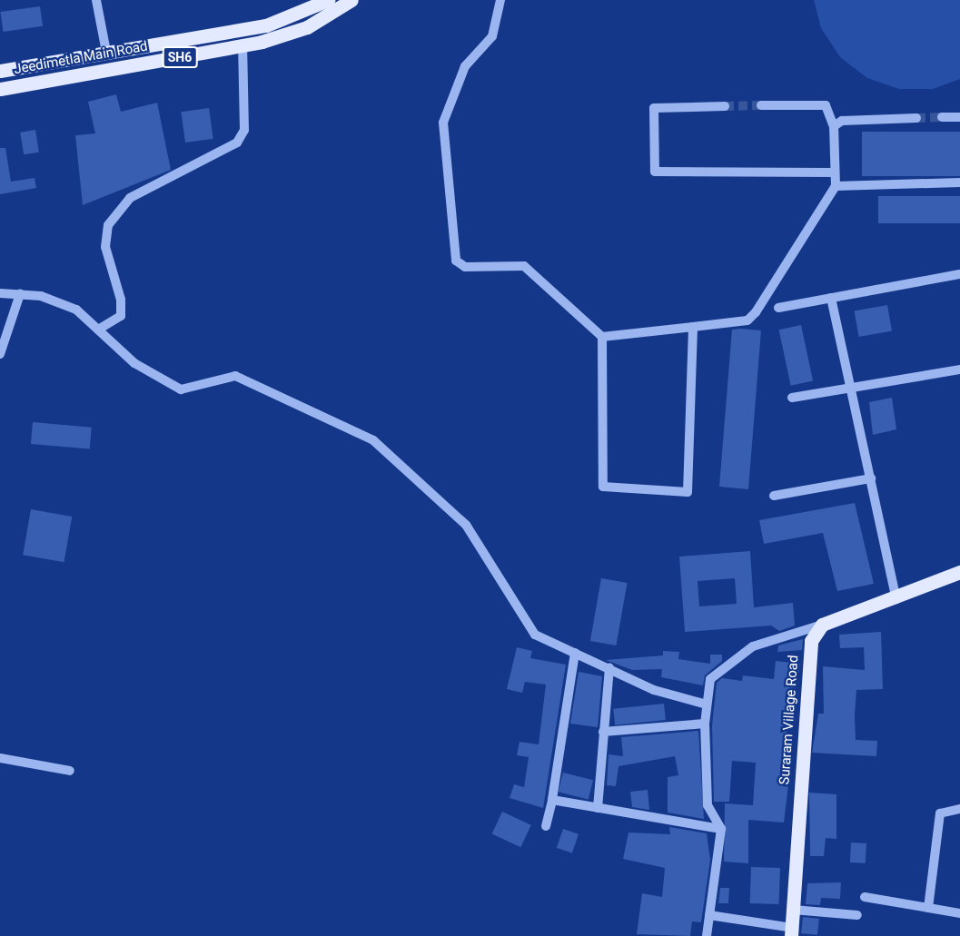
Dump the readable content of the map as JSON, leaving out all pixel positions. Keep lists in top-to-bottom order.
{
  "streets": {
    "main road": ["SH6", "Jeedimetla Main Road", "Suraram Village Road"]
  }
}
